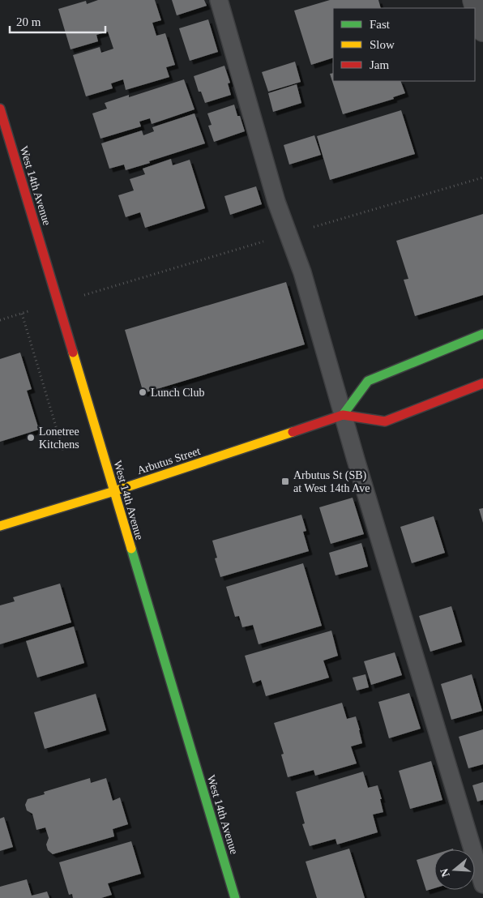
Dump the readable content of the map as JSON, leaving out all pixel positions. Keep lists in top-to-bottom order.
{
  "streets": {
    "street": ["West 14th Avenue", "Arbutus Street"]
  },
  "crossings": [
    ["West 14th Avenue", "Arbutus Street"]
  ],
  "places": {
    "other": ["Lunch Club", "Lonetree Kitchens"],
    "transit": ["Arbutus St (SB) at West 14th Ave"]
  },
  "legend": ["Fast", "Slow", "Jam"],
  "scale_bar": "20 m",
  "north": "left"
}
